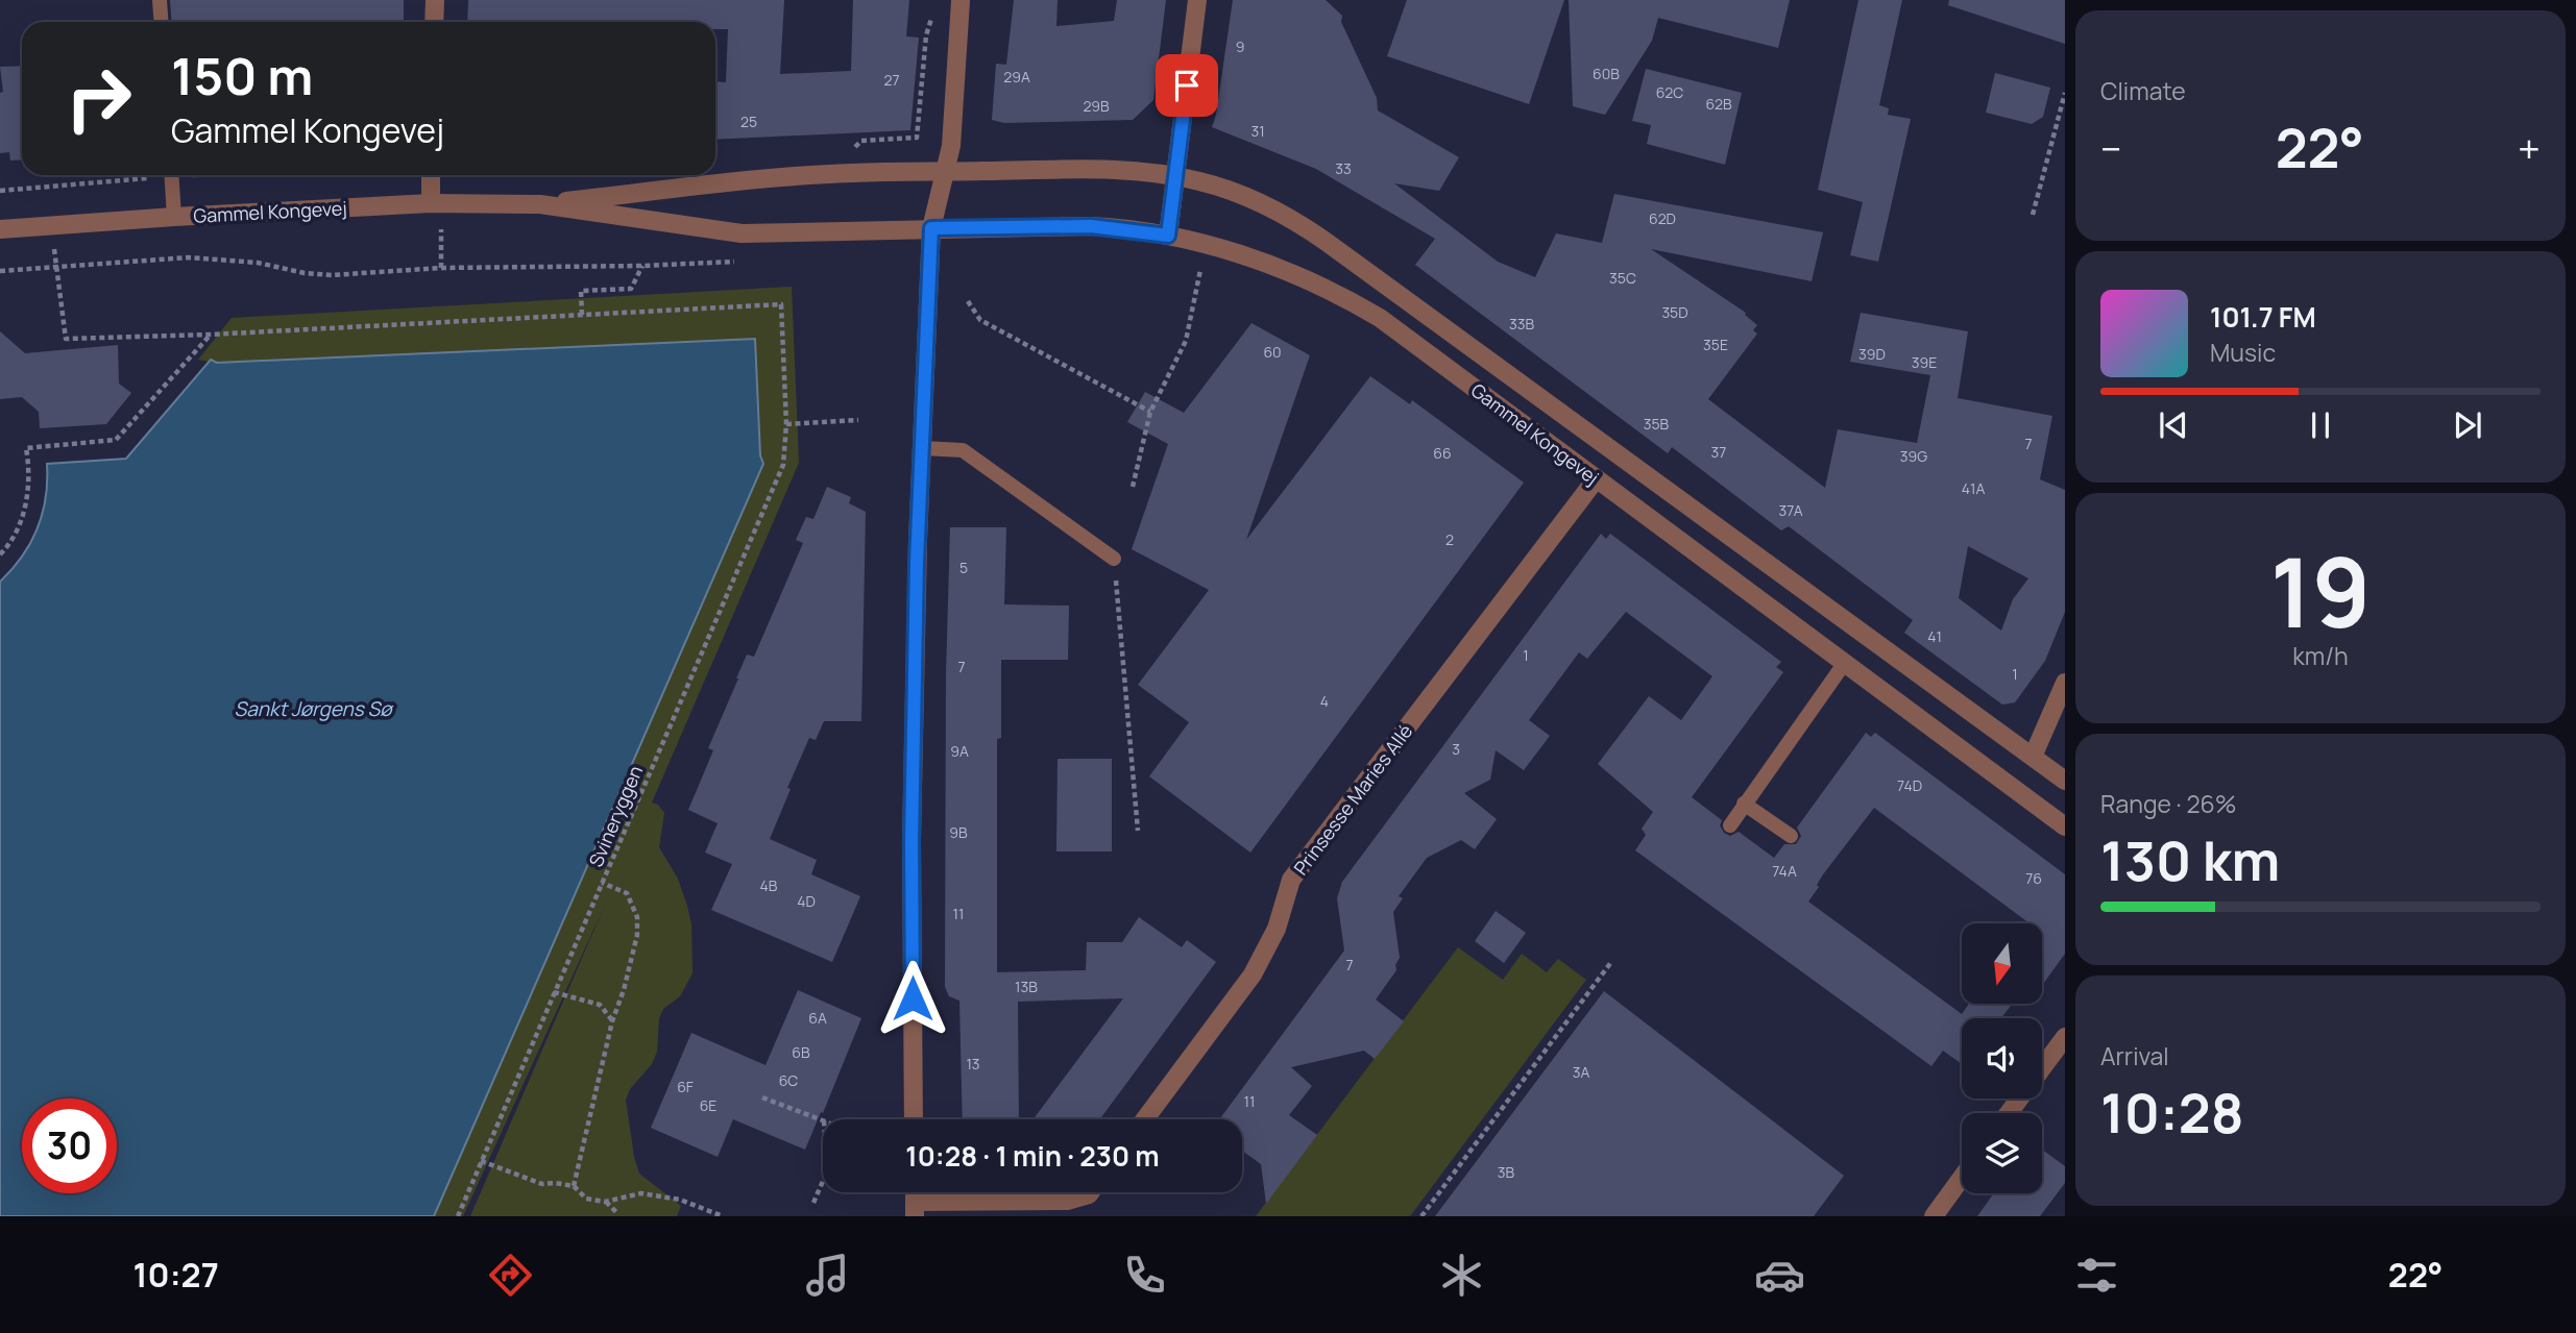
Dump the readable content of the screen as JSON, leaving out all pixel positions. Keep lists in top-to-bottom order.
{
  "streets": {
    "street": ["Gammel Kongevej", "Prinsesse Maries Allé"],
    "path": ["Svineryggen"]
  },
  "crossings": [
    ["Gammel Kongevej", "Prinsesse Maries Allé"]
  ],
  "water": ["Sankt Jørgens Sø"],
  "house_numbers": [
    "9",
    "60B",
    "29A",
    "27",
    "62C",
    "62B",
    "29B",
    "25",
    "31",
    "33",
    "62D",
    "35C",
    "35D",
    "33B",
    "35E",
    "60",
    "39D",
    "39E",
    "35B",
    "7",
    "37",
    "66",
    "39G",
    "41A",
    "37A",
    "2",
    "5",
    "41",
    "1",
    "7",
    "1",
    "4",
    "3",
    "9A",
    "74D",
    "9B",
    "74A",
    "76",
    "4B",
    "4D",
    "11",
    "7",
    "13B",
    "6A",
    "6B",
    "13",
    "3A",
    "6C",
    "6F",
    "11",
    "6E",
    "3B"
  ],
  "north": "bottom",
  "page": {
    "tile": [
      "Climate",
      ["19", "km/h"],
      ["Range · 26%", "130 km"],
      ["Arrival", "10:28"]
    ],
    "turn": ["150 m", "Gammel Kongevej"],
    "heat": ["−", "22°", "+"],
    "song": ["101.7 FM", "Music"],
    "limit": "30",
    "trip": "10:28 · 1 min · 230 m",
    "tabs": ["10:27", "22°"]
  }
}
